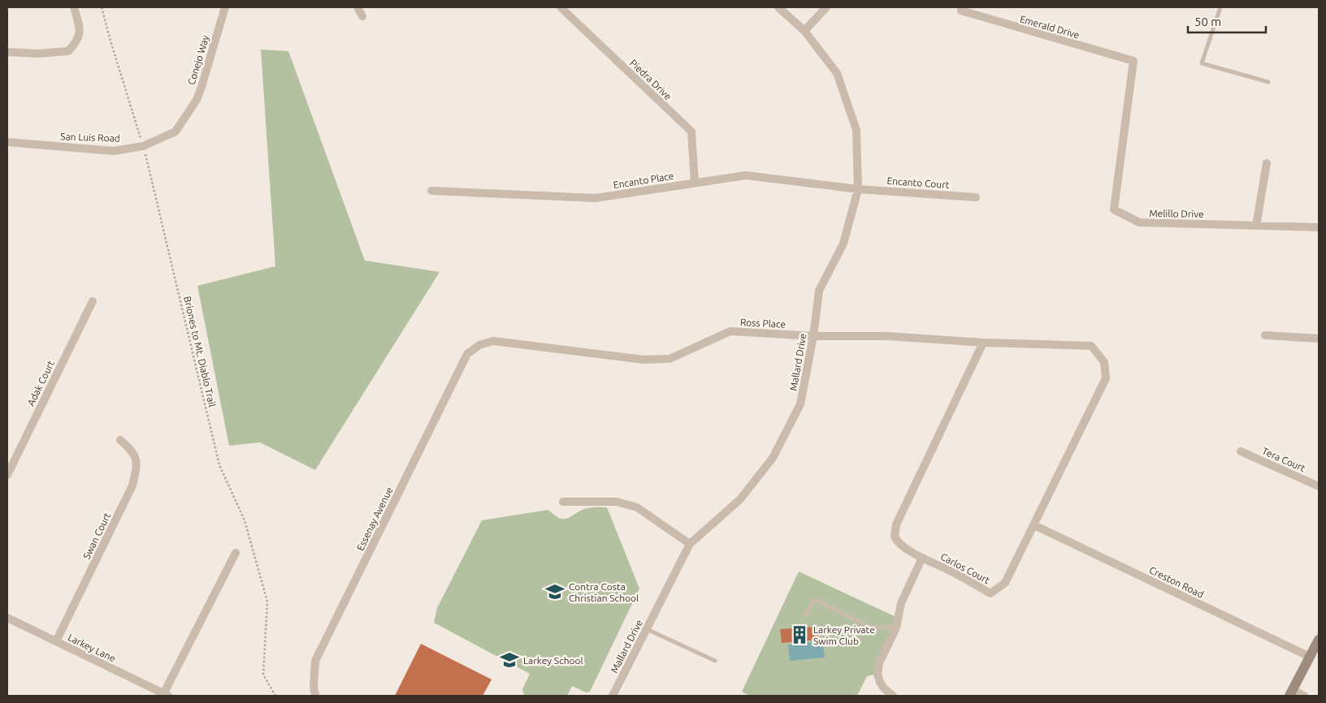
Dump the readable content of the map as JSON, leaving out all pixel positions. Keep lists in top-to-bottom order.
{
  "streets": {
    "street": [
      "Emerald Drive",
      "Conejo Way",
      "Piedra Drive",
      "San Luis Road",
      "Encanto Place",
      "Encanto Court",
      "Melillo Drive",
      "Ross Place",
      "Mallard Drive",
      "Adak Court",
      "Tera Court",
      "Essenay Avenue",
      "Swan Court",
      "Carlos Court",
      "Creston Road",
      "Larkey Lane"
    ],
    "path": ["Briones to Mt. Diablo Trail"]
  },
  "crossings": [
    ["Emerald Drive", "Melillo Drive"],
    ["Conejo Way", "San Luis Road"],
    ["Piedra Drive", "Encanto Place"],
    ["San Luis Road", "Briones to Mt. Diablo Trail"],
    ["Encanto Place", "Encanto Court"],
    ["Encanto Place", "Mallard Drive"],
    ["Encanto Court", "Mallard Drive"],
    ["Ross Place", "Mallard Drive"],
    ["Ross Place", "Essenay Avenue"],
    ["Ross Place", "Carlos Court"],
    ["Swan Court", "Larkey Lane"],
    ["Carlos Court", "Creston Road"]
  ],
  "places": {
    "school or university": ["Contra Costa Christian School", "Larkey School"],
    "building": ["Larkey Private Swim Club"]
  },
  "scale_bar": "50 m"
}
